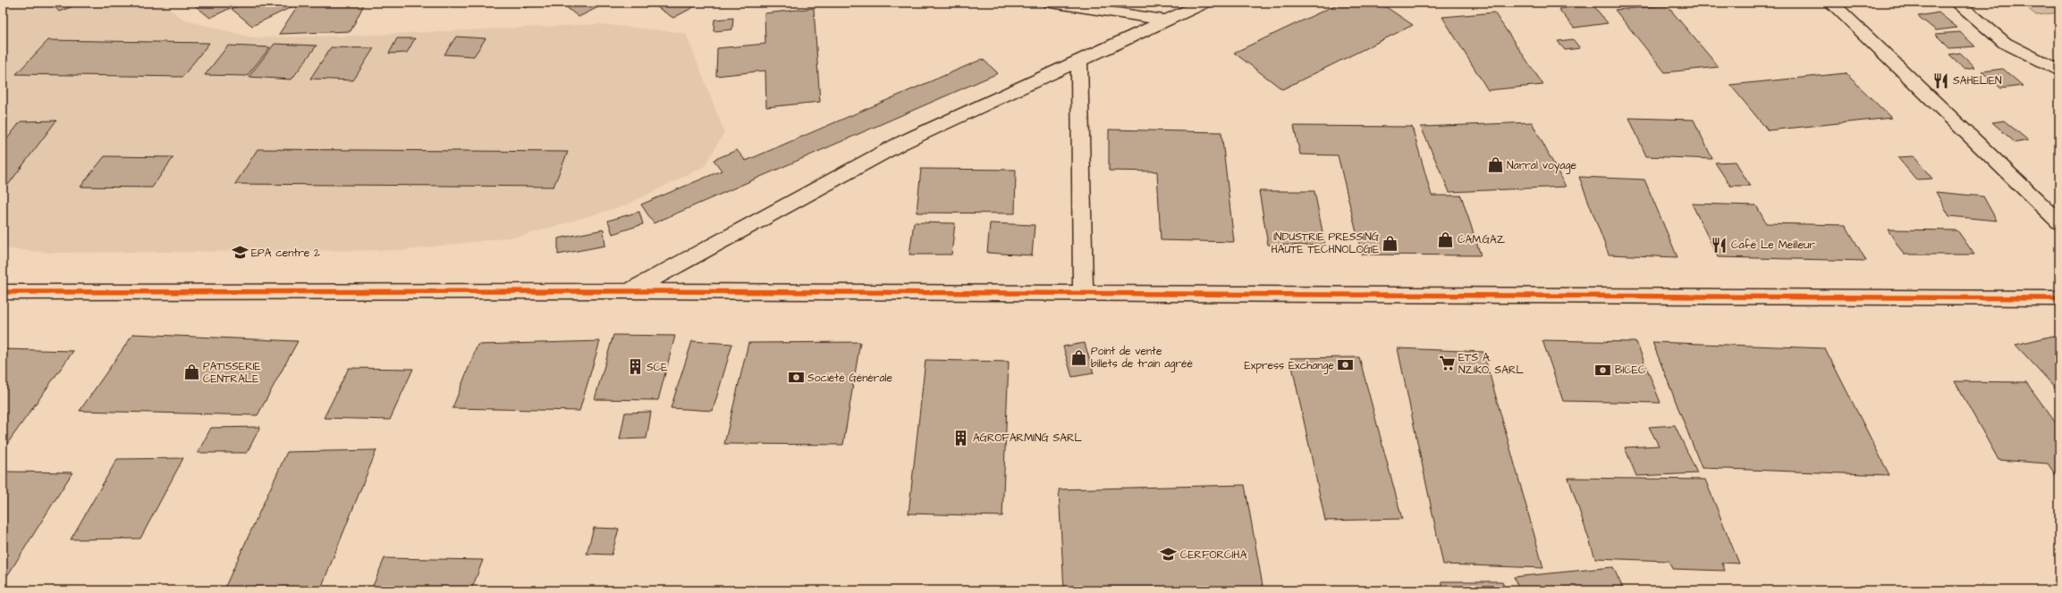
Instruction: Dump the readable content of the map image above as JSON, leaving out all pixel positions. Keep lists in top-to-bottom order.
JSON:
{
  "places": {
    "restaurant": ["SAHELIEN", "Café Le Meilleur"],
    "shop": [
      "Narral voyage",
      "CAM.GAZ",
      "INDUSTRIE PRESSING HAUTE TECHNOLOGIE",
      "Point de vente billets de train agréé",
      "PATISSERIE CENTRALE"
    ],
    "school or university": ["EPA centre 2", "CERFORCIHA"],
    "supermarket": ["ETS A. NZIKO. SARL"],
    "bank": ["Express Exchange", "BICEC", "Société Générale"],
    "building": ["SCE", "AGROFARMING SARL"]
  }
}
